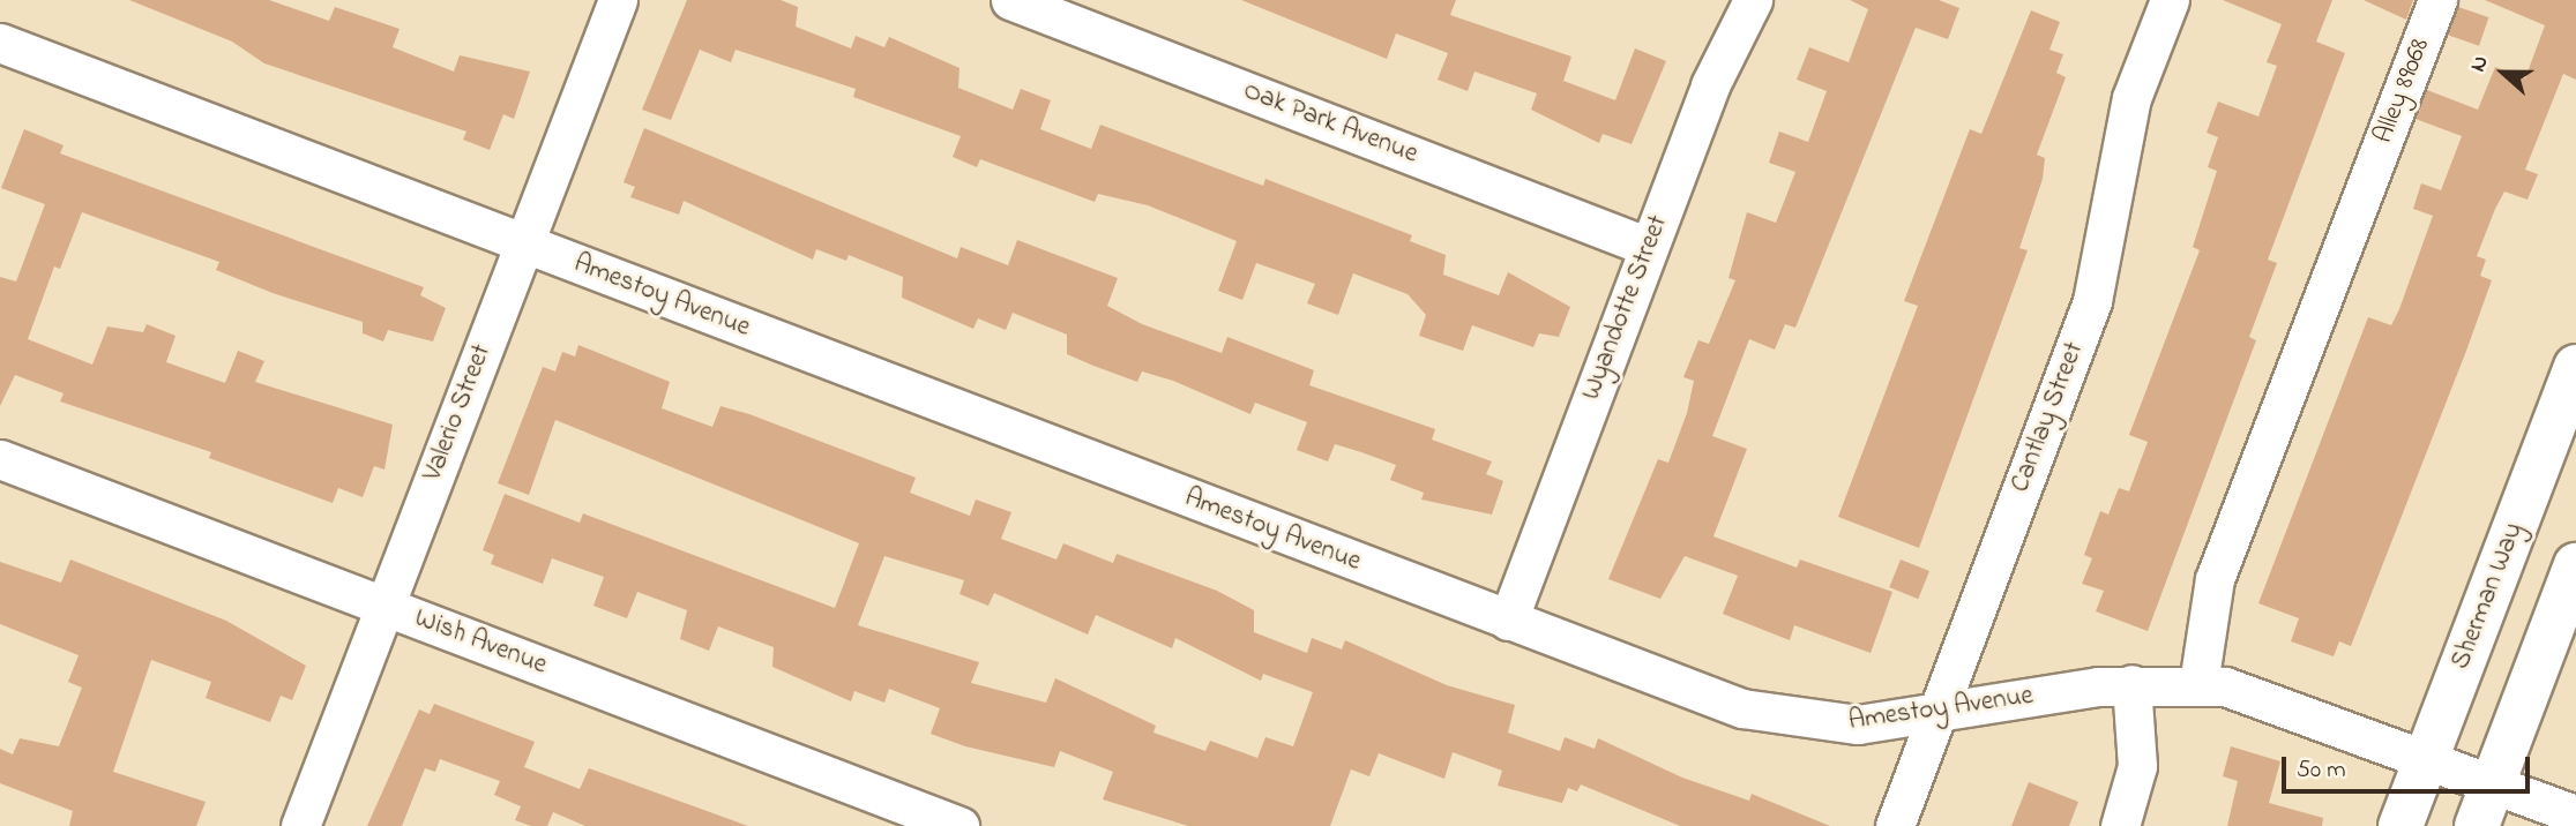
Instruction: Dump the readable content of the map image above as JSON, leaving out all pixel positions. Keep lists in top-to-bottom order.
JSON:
{
  "streets": {
    "main road": ["Sherman Way"],
    "street": [
      "Alley 89068",
      "Oak Park Avenue",
      "Amestoy Avenue",
      "Wyandotte Street",
      "Valerio Street",
      "Cantlay Street",
      "Wish Avenue"
    ]
  },
  "crossings": [
    ["Alley 89068", "Amestoy Avenue"],
    ["Oak Park Avenue", "Wyandotte Street"],
    ["Amestoy Avenue", "Wyandotte Street"],
    ["Amestoy Avenue", "Valerio Street"],
    ["Amestoy Avenue", "Cantlay Street"],
    ["Amestoy Avenue", "Sherman Way"],
    ["Valerio Street", "Wish Avenue"]
  ],
  "scale_bar": "50 m",
  "north": "left"
}
